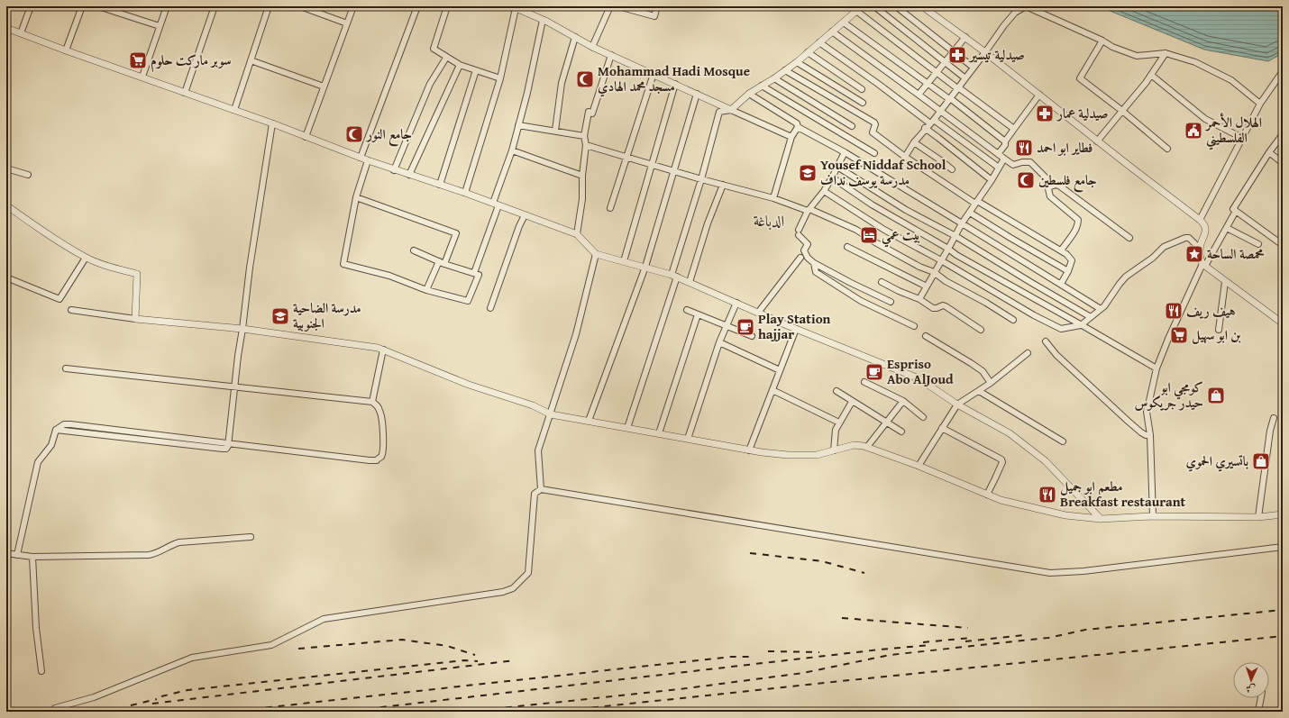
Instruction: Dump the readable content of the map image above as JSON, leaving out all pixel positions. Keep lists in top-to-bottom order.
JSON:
{
  "districts": ["الدباغة"],
  "places": {
    "pharmacy": ["صيدلية تيسير", "صيدلية عمار"],
    "supermarket": ["سوبر ماركت حلوم", "بن ابو سهيل"],
    "mosque": ["Mohammad Hadi Mosque مسجد محمد الهادي", "جامع النور", "جامع فلسطين"],
    "public building": ["الهلال الأحمر الفلسطيني"],
    "restaurant": ["فطاير ابو احمد", "هيف ريف", "مطعم ابو جميل Breakfast restaurant"],
    "school or university": ["Yousef Niddaf School مدرسة يوسف نداف", "مدرسة الضاحية الجنوبية"],
    "hotel": ["بيت عمي"],
    "place": ["محمصة الساحة"],
    "cafe": ["Play Station hajjar", "Espriso Abo AlJoud"],
    "shop": ["كومجي ابو حيدر جريكوس", "باتسيري الحموي"]
  },
  "north": "bottom"
}
